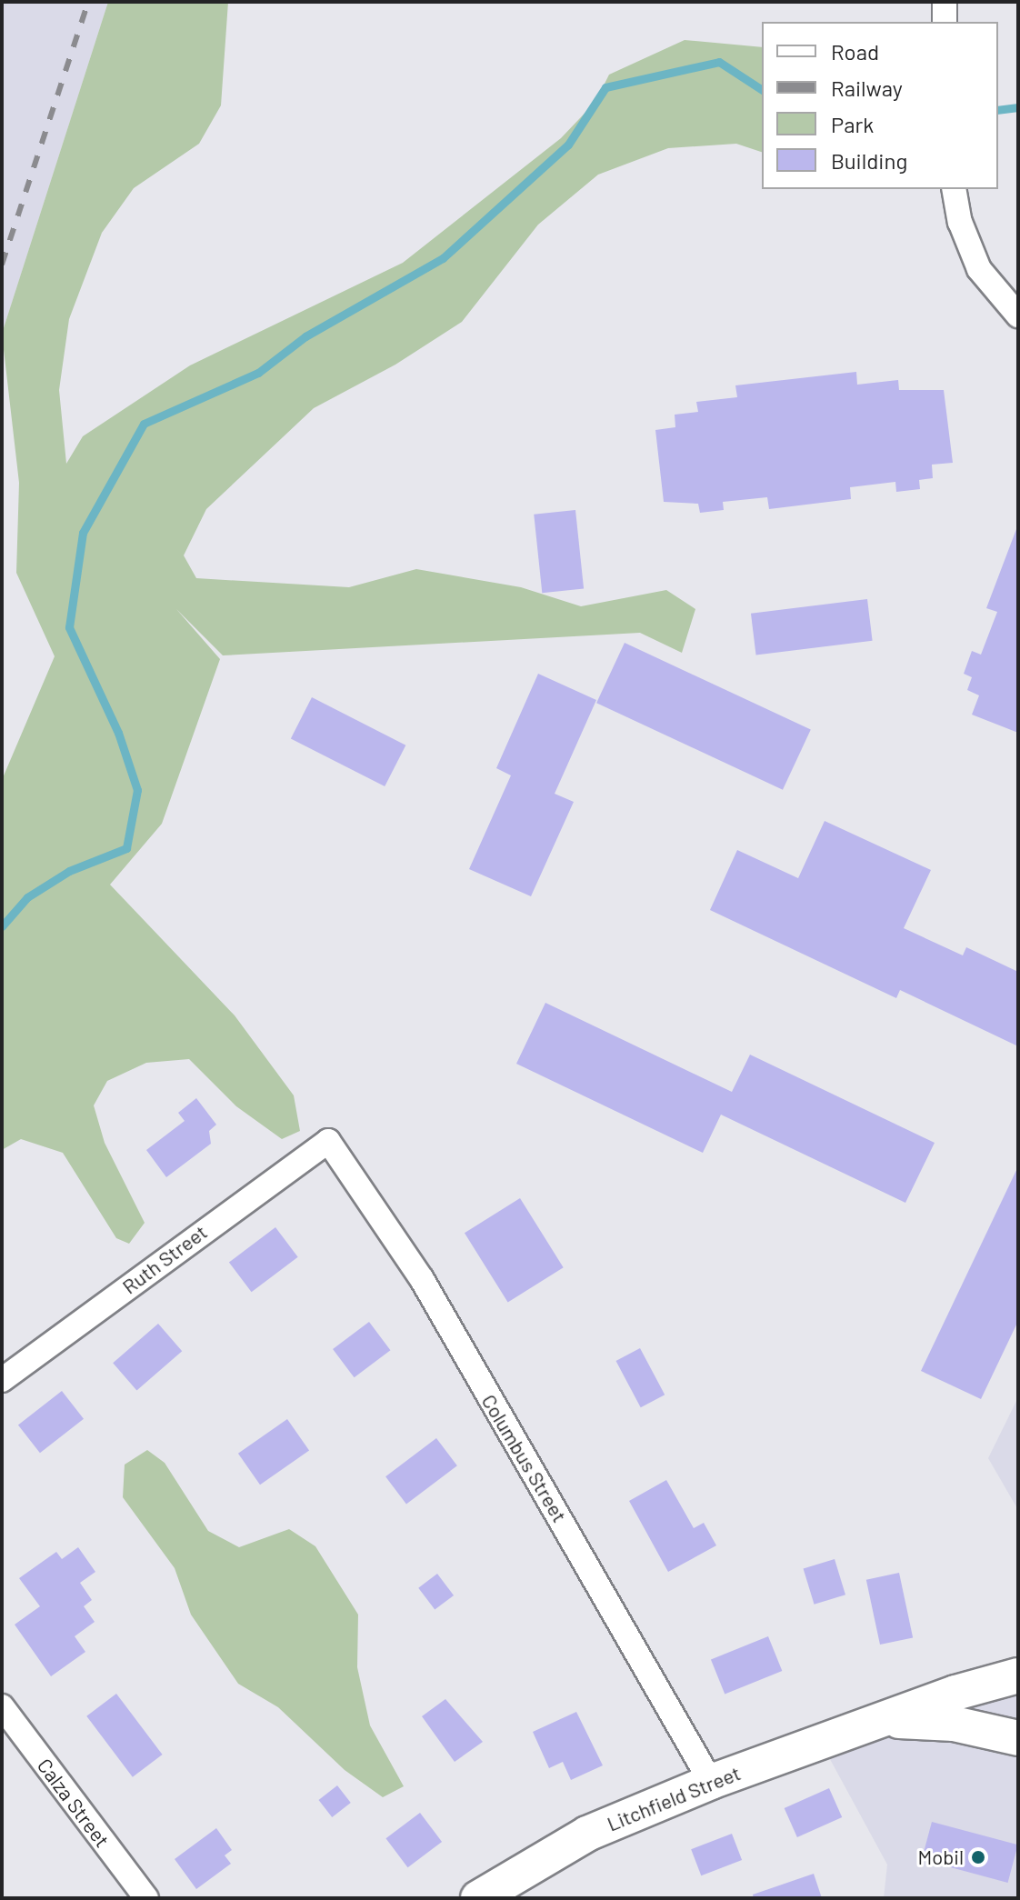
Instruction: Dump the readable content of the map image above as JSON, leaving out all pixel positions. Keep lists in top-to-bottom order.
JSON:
{
  "streets": {
    "main road": ["Litchfield Street"],
    "street": ["Ruth Street", "Columbus Street", "Calza Street"]
  },
  "crossings": [
    ["Ruth Street", "Columbus Street"],
    ["Columbus Street", "Litchfield Street"]
  ],
  "places": ["Mobil"],
  "legend": [
    "Road",
    "Railway",
    "Park",
    "Building"
  ]
}
